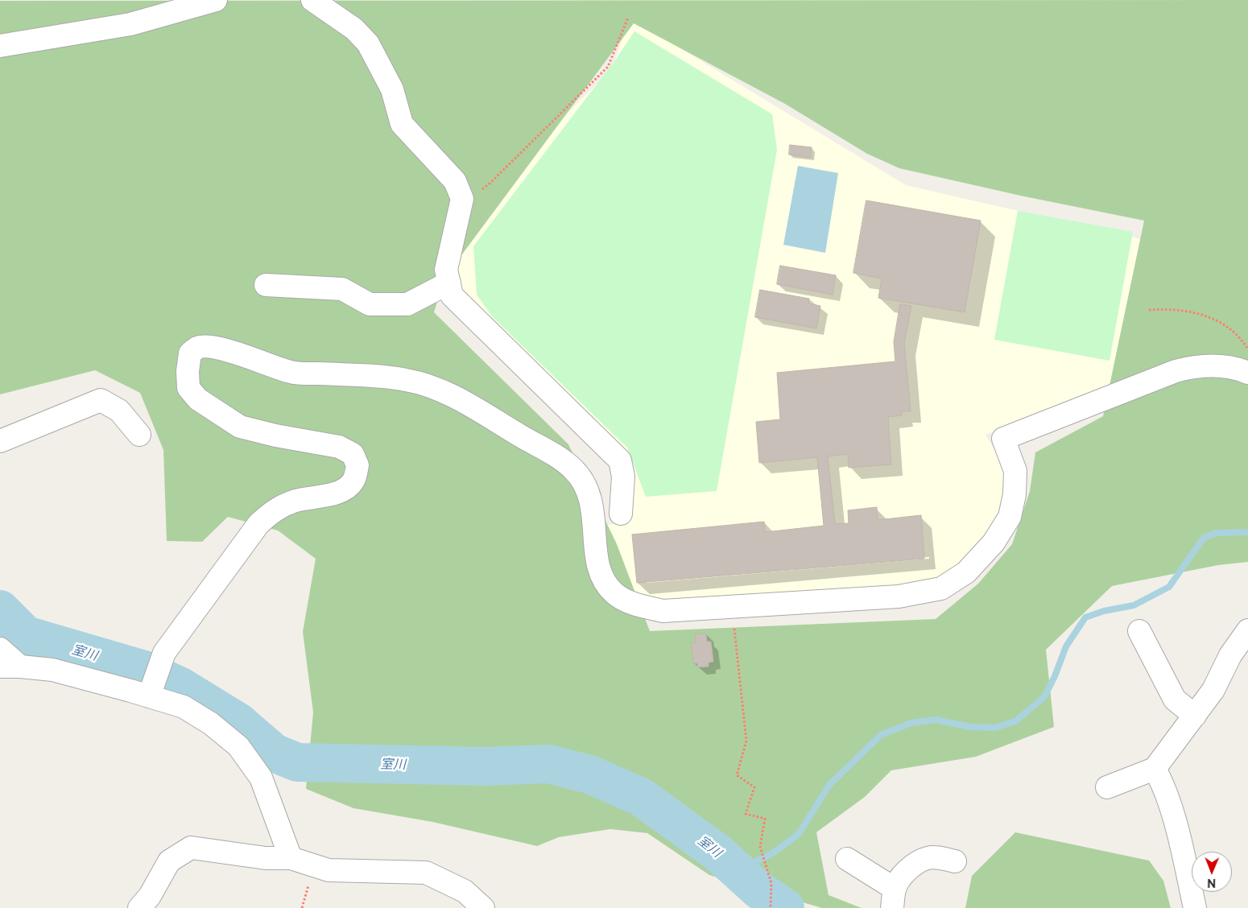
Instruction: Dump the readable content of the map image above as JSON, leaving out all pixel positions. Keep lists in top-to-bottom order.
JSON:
{
  "water": ["室川"],
  "north": "bottom"
}
